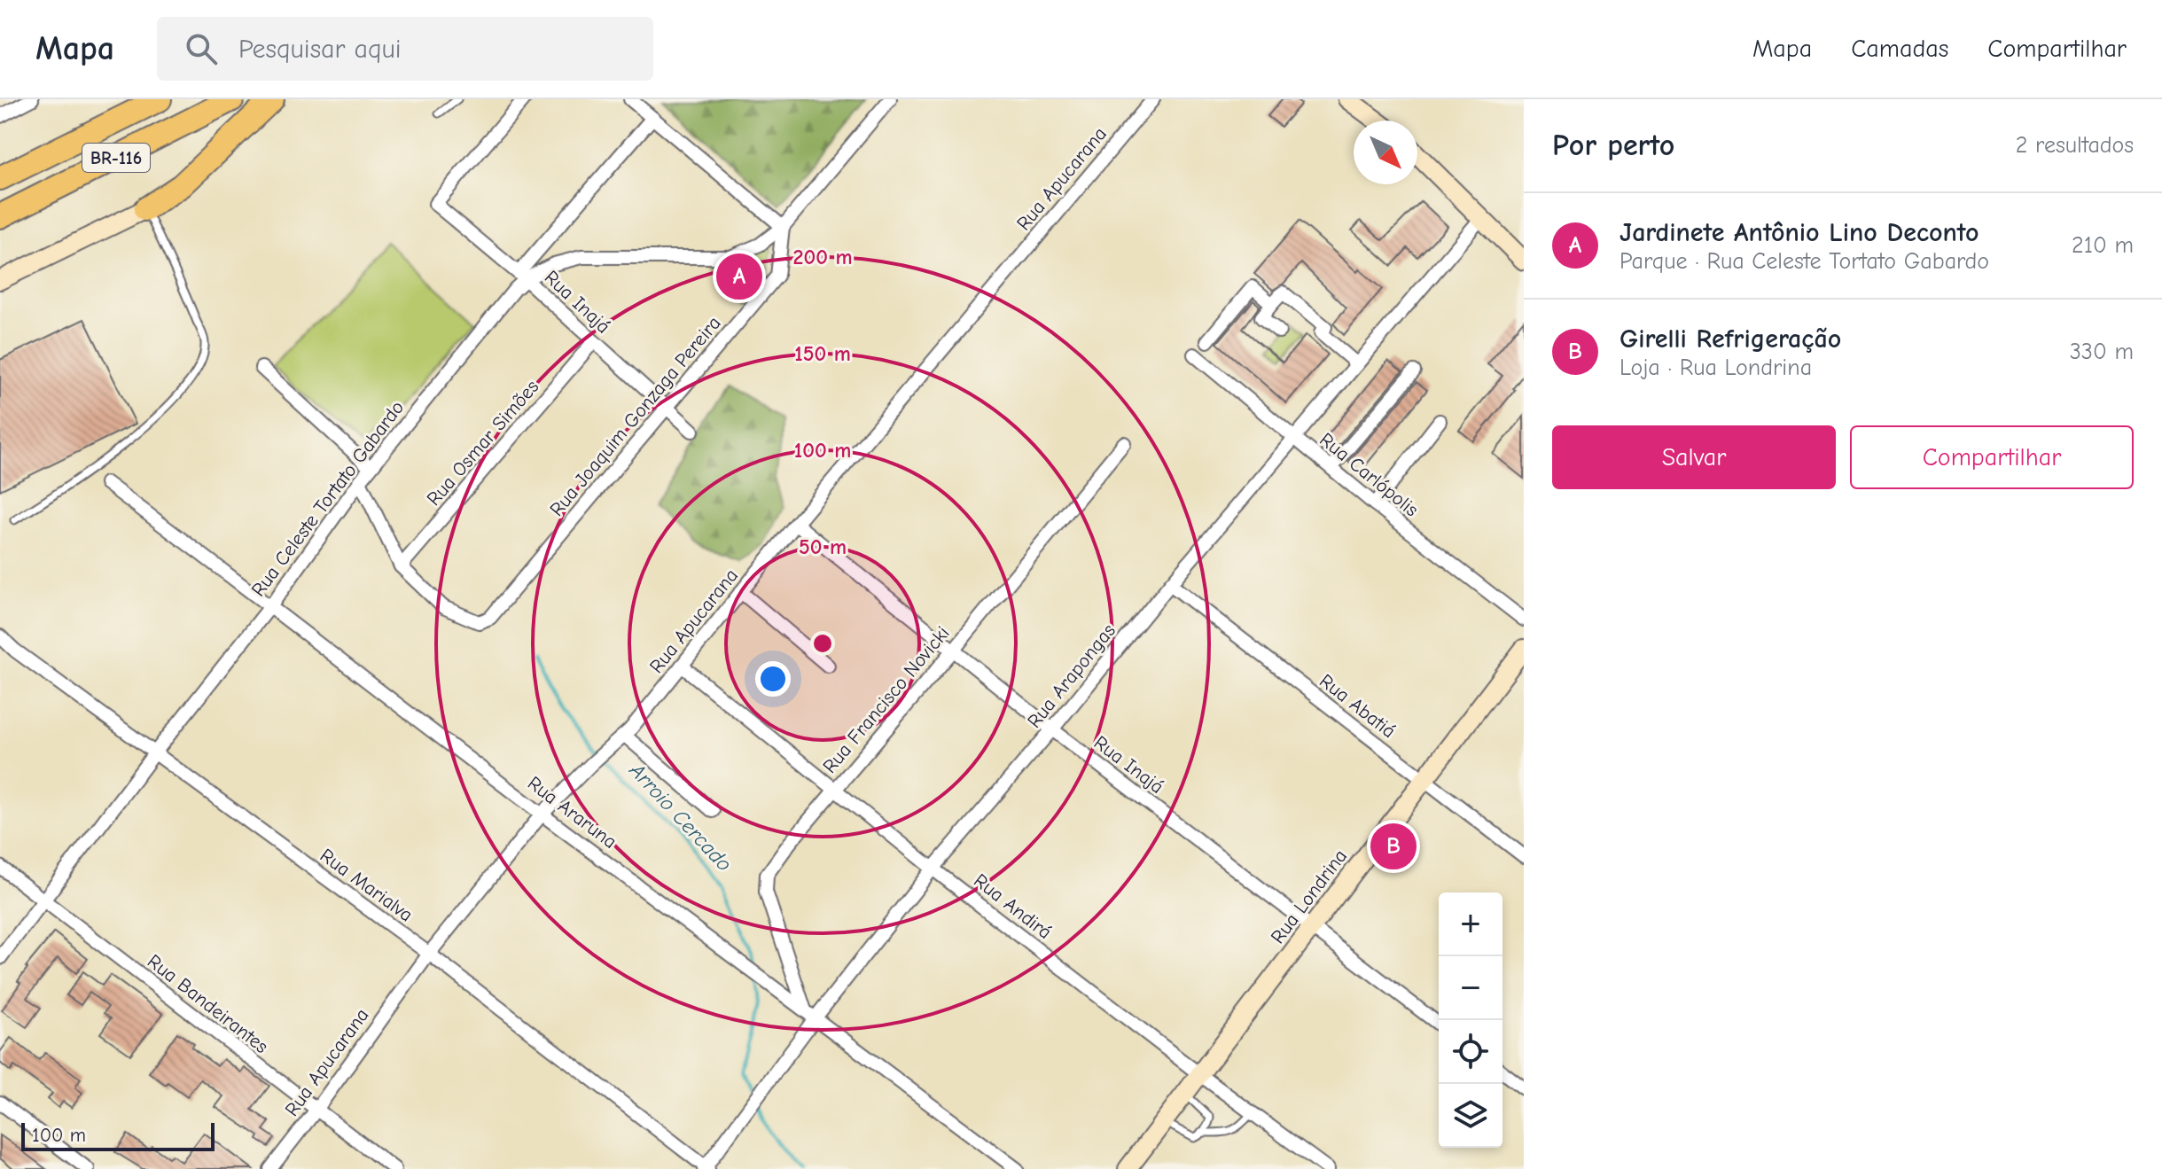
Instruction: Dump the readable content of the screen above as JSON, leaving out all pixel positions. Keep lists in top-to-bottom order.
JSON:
{
  "streets": {
    "highway": ["BR-116"],
    "street": [
      "Rua Apucarana",
      "Rua Inajá",
      "Rua Joaquim Gonzaga Pereira",
      "Rua Osmar Simões",
      "Rua Carlópolis",
      "Rua Celeste Tortato Gabardo",
      "Rua Arapongas",
      "Rua Francisco Novicki",
      "Rua Abatiá",
      "Rua Araruna",
      "Rua Marialva",
      "Rua Londrina",
      "Rua Andirá",
      "Rua Bandeirantes"
    ]
  },
  "crossings": [
    ["Rua Apucarana", "Rua Inajá"],
    ["Rua Apucarana", "Rua Araruna"],
    ["Rua Apucarana", "Rua Marialva"],
    ["Rua Apucarana", "Rua Andirá"],
    ["Rua Apucarana", "Rua Bandeirantes"],
    ["Rua Inajá", "Rua Joaquim Gonzaga Pereira"],
    ["Rua Inajá", "Rua Osmar Simões"],
    ["Rua Inajá", "Rua Celeste Tortato Gabardo"],
    ["Rua Inajá", "Rua Arapongas"],
    ["Rua Inajá", "Rua Francisco Novicki"],
    ["Rua Inajá", "Rua Londrina"],
    ["Rua Joaquim Gonzaga Pereira", "Rua Osmar Simões"],
    ["Rua Joaquim Gonzaga Pereira", "Rua Celeste Tortato Gabardo"],
    ["Rua Carlópolis", "Rua Arapongas"],
    ["Rua Celeste Tortato Gabardo", "Rua Araruna"],
    ["Rua Celeste Tortato Gabardo", "Rua Marialva"],
    ["Rua Celeste Tortato Gabardo", "Rua Bandeirantes"],
    ["Rua Arapongas", "Rua Abatiá"],
    ["Rua Arapongas", "Rua Araruna"],
    ["Rua Arapongas", "Rua Marialva"],
    ["Rua Arapongas", "Rua Andirá"],
    ["Rua Francisco Novicki", "Rua Araruna"],
    ["Rua Francisco Novicki", "Rua Andirá"],
    ["Rua Abatiá", "Rua Londrina"],
    ["Rua Londrina", "Rua Andirá"]
  ],
  "water": ["Arroio Cercado"],
  "scale_bar": "100 m",
  "north": "bottom right",
  "page": {
    "header": "Mapa",
    "search": "Pesquisar aqui",
    "nav": ["Mapa", "Camadas", "Compartilhar"],
    "heading": ["Por perto", "2 resultados"],
    "list": [
      {
        "mark": "A",
        "name": "Jardinete Antônio Lino Deconto",
        "note": "Parque · Rua Celeste Tortato Gabardo",
        "value": "210 m"
      },
      {
        "mark": "B",
        "name": "Girelli Refrigeração",
        "note": "Loja · Rua Londrina",
        "value": "330 m"
      }
    ],
    "pins": ["A", "B"],
    "buttons": ["Salvar", "Compartilhar"],
    "map_buttons": ["+", "−"],
    "scale": "100 m"
  },
  "rings": [
    "200 m",
    "150 m",
    "100 m",
    "50 m"
  ]
}
